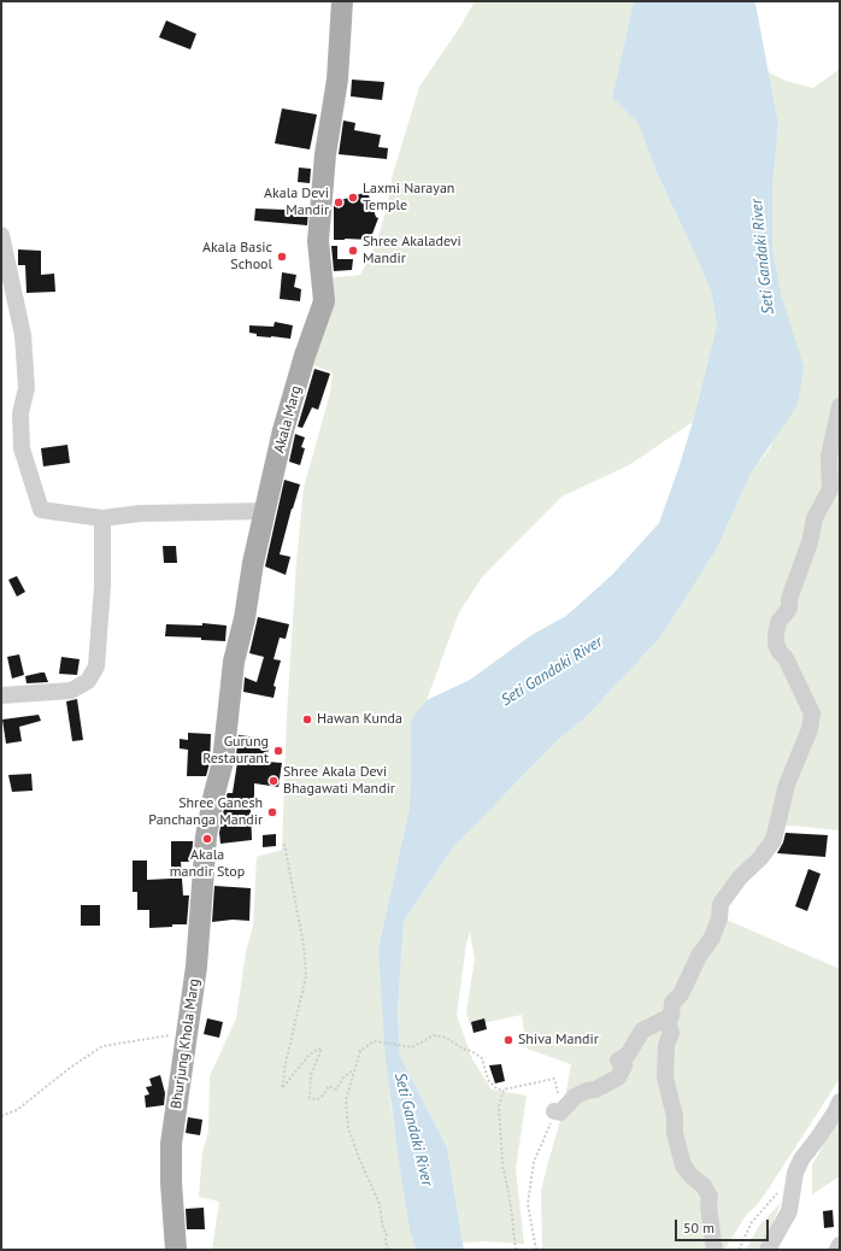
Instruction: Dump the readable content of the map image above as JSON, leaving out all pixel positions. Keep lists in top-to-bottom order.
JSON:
{
  "streets": {
    "main road": ["Akala Marg", "Bhurjung Khola Marg"]
  },
  "crossings": [
    ["Akala Marg", "Bhurjung Khola Marg"]
  ],
  "water": ["Seti Gandaki River"],
  "places": [
    "Laxmi Narayan Temple",
    "Akala Devi Mandir",
    "Shree Akaladevi Mandir",
    "Akala Basic School",
    "Hawan Kunda",
    "Gurung Restaurant",
    "Shree Akala Devi Bhagawati Mandir",
    "Shree Ganesh Panchanga Mandir",
    "Akala mandir Stop",
    "Shiva Mandir"
  ],
  "scale_bar": "50 m"
}
